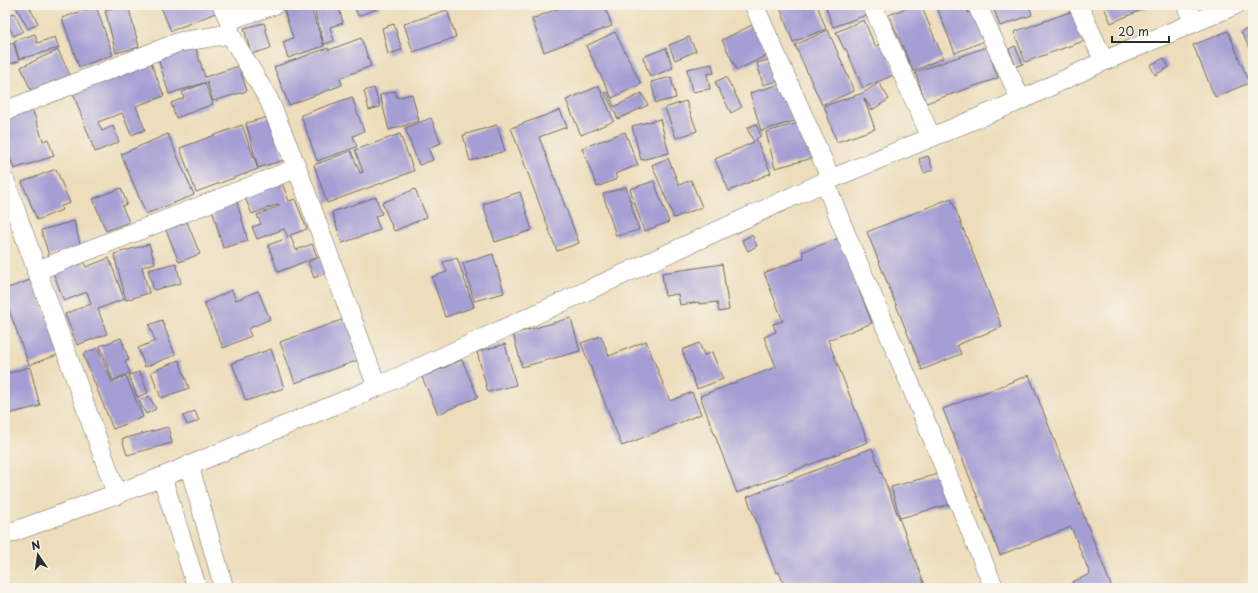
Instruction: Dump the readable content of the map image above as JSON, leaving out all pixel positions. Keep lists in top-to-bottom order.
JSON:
{
  "scale_bar": "20 m",
  "north": "top"
}
